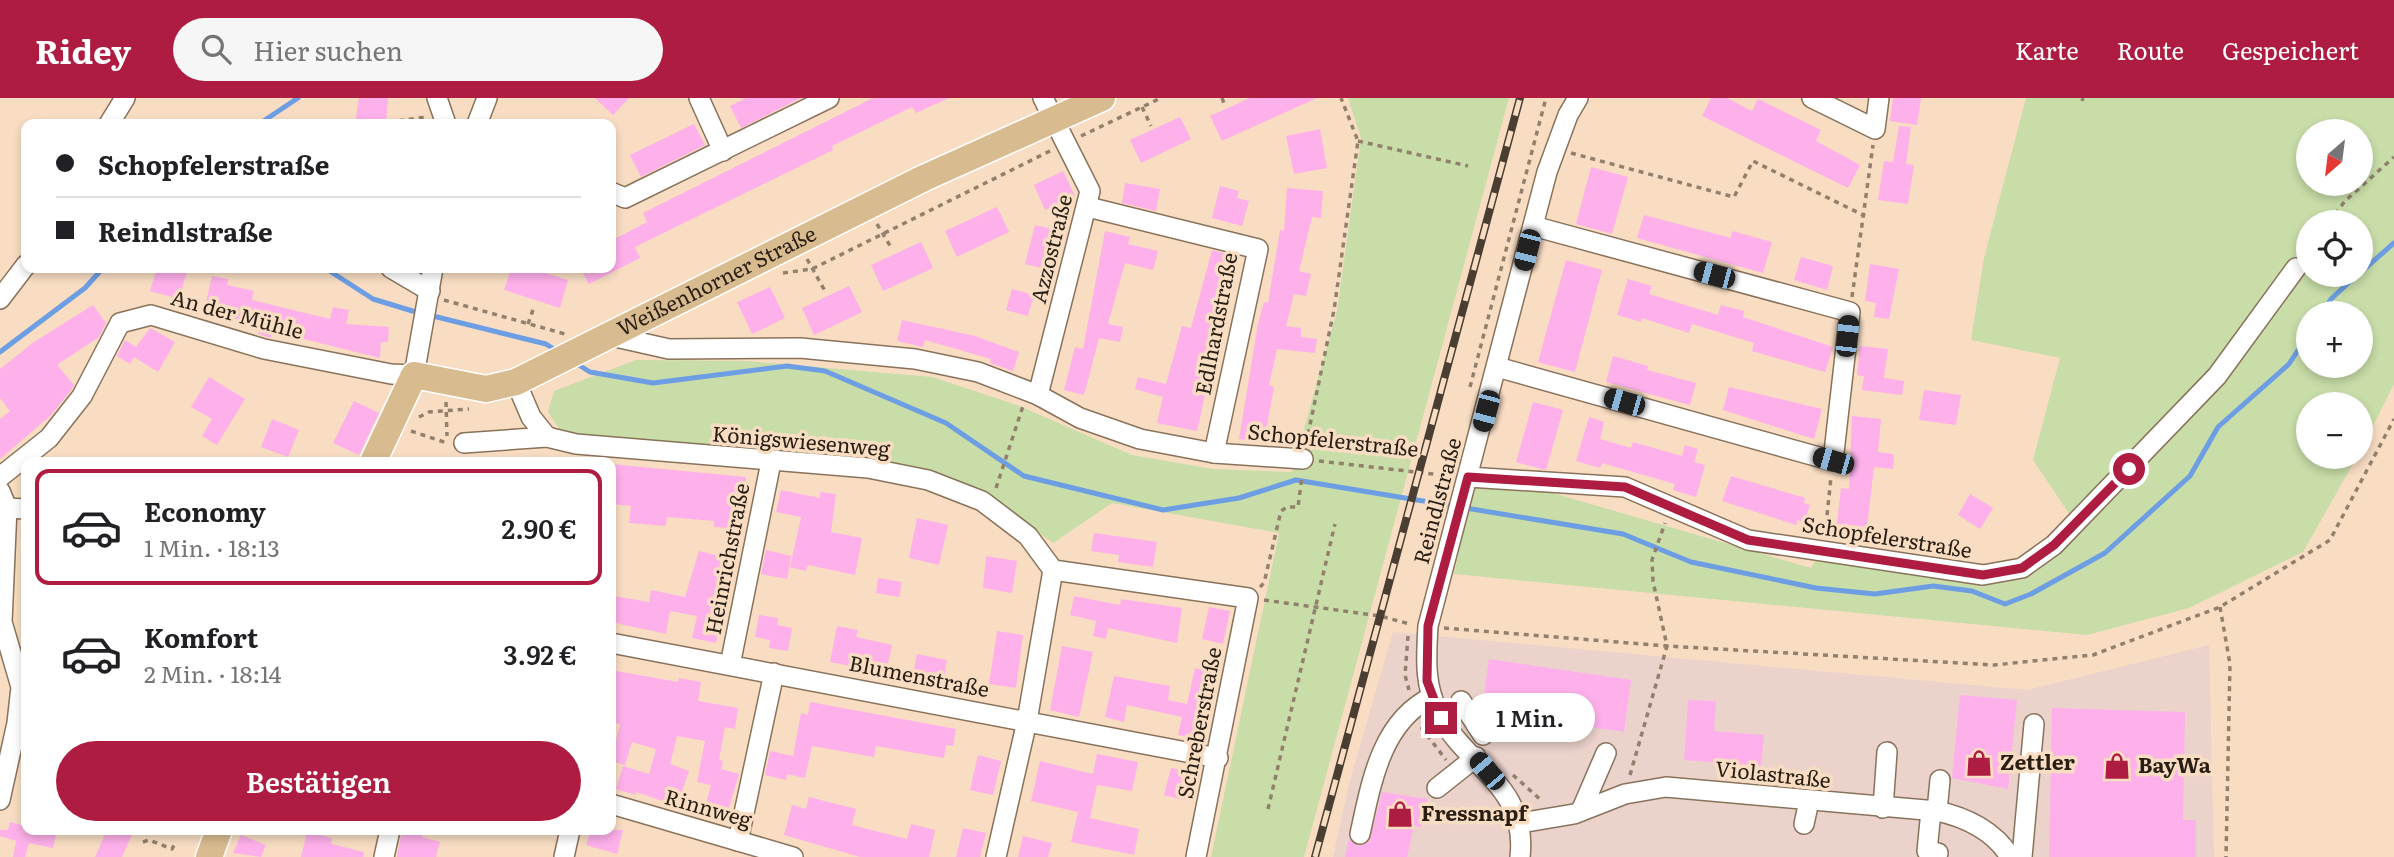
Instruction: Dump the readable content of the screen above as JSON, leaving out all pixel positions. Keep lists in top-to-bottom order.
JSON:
{
  "streets": {
    "main road": ["Weißenhorner Straße"],
    "street": [
      "Azzostraße",
      "An der Mühle",
      "Edlhardstraße",
      "Schopfelerstraße",
      "Königswiesenweg",
      "Reindlstraße",
      "Heinrichstraße",
      "Blumenstraße",
      "Schreberstraße",
      "Violastraße",
      "Rinnweg"
    ]
  },
  "crossings": [
    ["Azzostraße", "Weißenhorner Straße"],
    ["Azzostraße", "Edlhardstraße"],
    ["Azzostraße", "Schopfelerstraße"],
    ["Weißenhorner Straße", "An der Mühle"],
    ["Weißenhorner Straße", "Schopfelerstraße"],
    ["Edlhardstraße", "Schopfelerstraße"],
    ["Schopfelerstraße", "Reindlstraße"],
    ["Königswiesenweg", "Heinrichstraße"],
    ["Reindlstraße", "Violastraße"],
    ["Heinrichstraße", "Blumenstraße"],
    ["Blumenstraße", "Schreberstraße"]
  ],
  "places": {
    "shop": ["Zettler", "BayWa", "Fressnapf"]
  },
  "north": "bottom left",
  "page": {
    "header": "Ridey",
    "search": "Hier suchen",
    "nav": ["Karte", "Route", "Gespeichert"],
    "map_buttons": ["+", "−"],
    "banner": ["Schopfelerstraße", "Reindlstraße"],
    "list": [
      {
        "name": "Economy",
        "note": "1 Min. · 18:13",
        "value": "2.90 €"
      },
      {
        "name": "Komfort",
        "note": "2 Min. · 18:14",
        "value": "3.92 €"
      }
    ],
    "bubble": "1 Min.",
    "buttons": "Bestätigen"
  }
}
